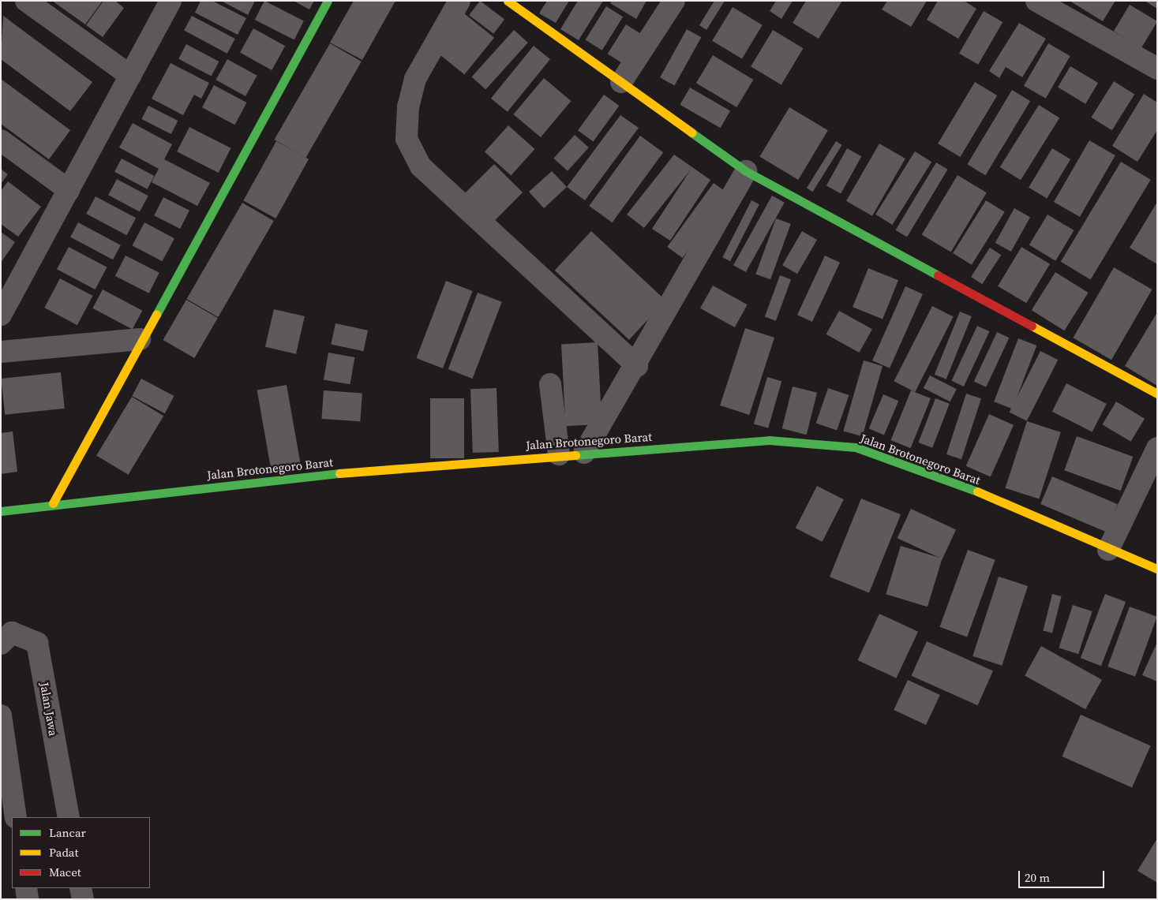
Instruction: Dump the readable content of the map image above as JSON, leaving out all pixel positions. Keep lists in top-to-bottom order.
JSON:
{
  "streets": {
    "street": ["Jalan Brotonegoro Barat", "Jalan Jawa"]
  },
  "legend": ["Lancar", "Padat", "Macet"],
  "scale_bar": "20 m"
}
